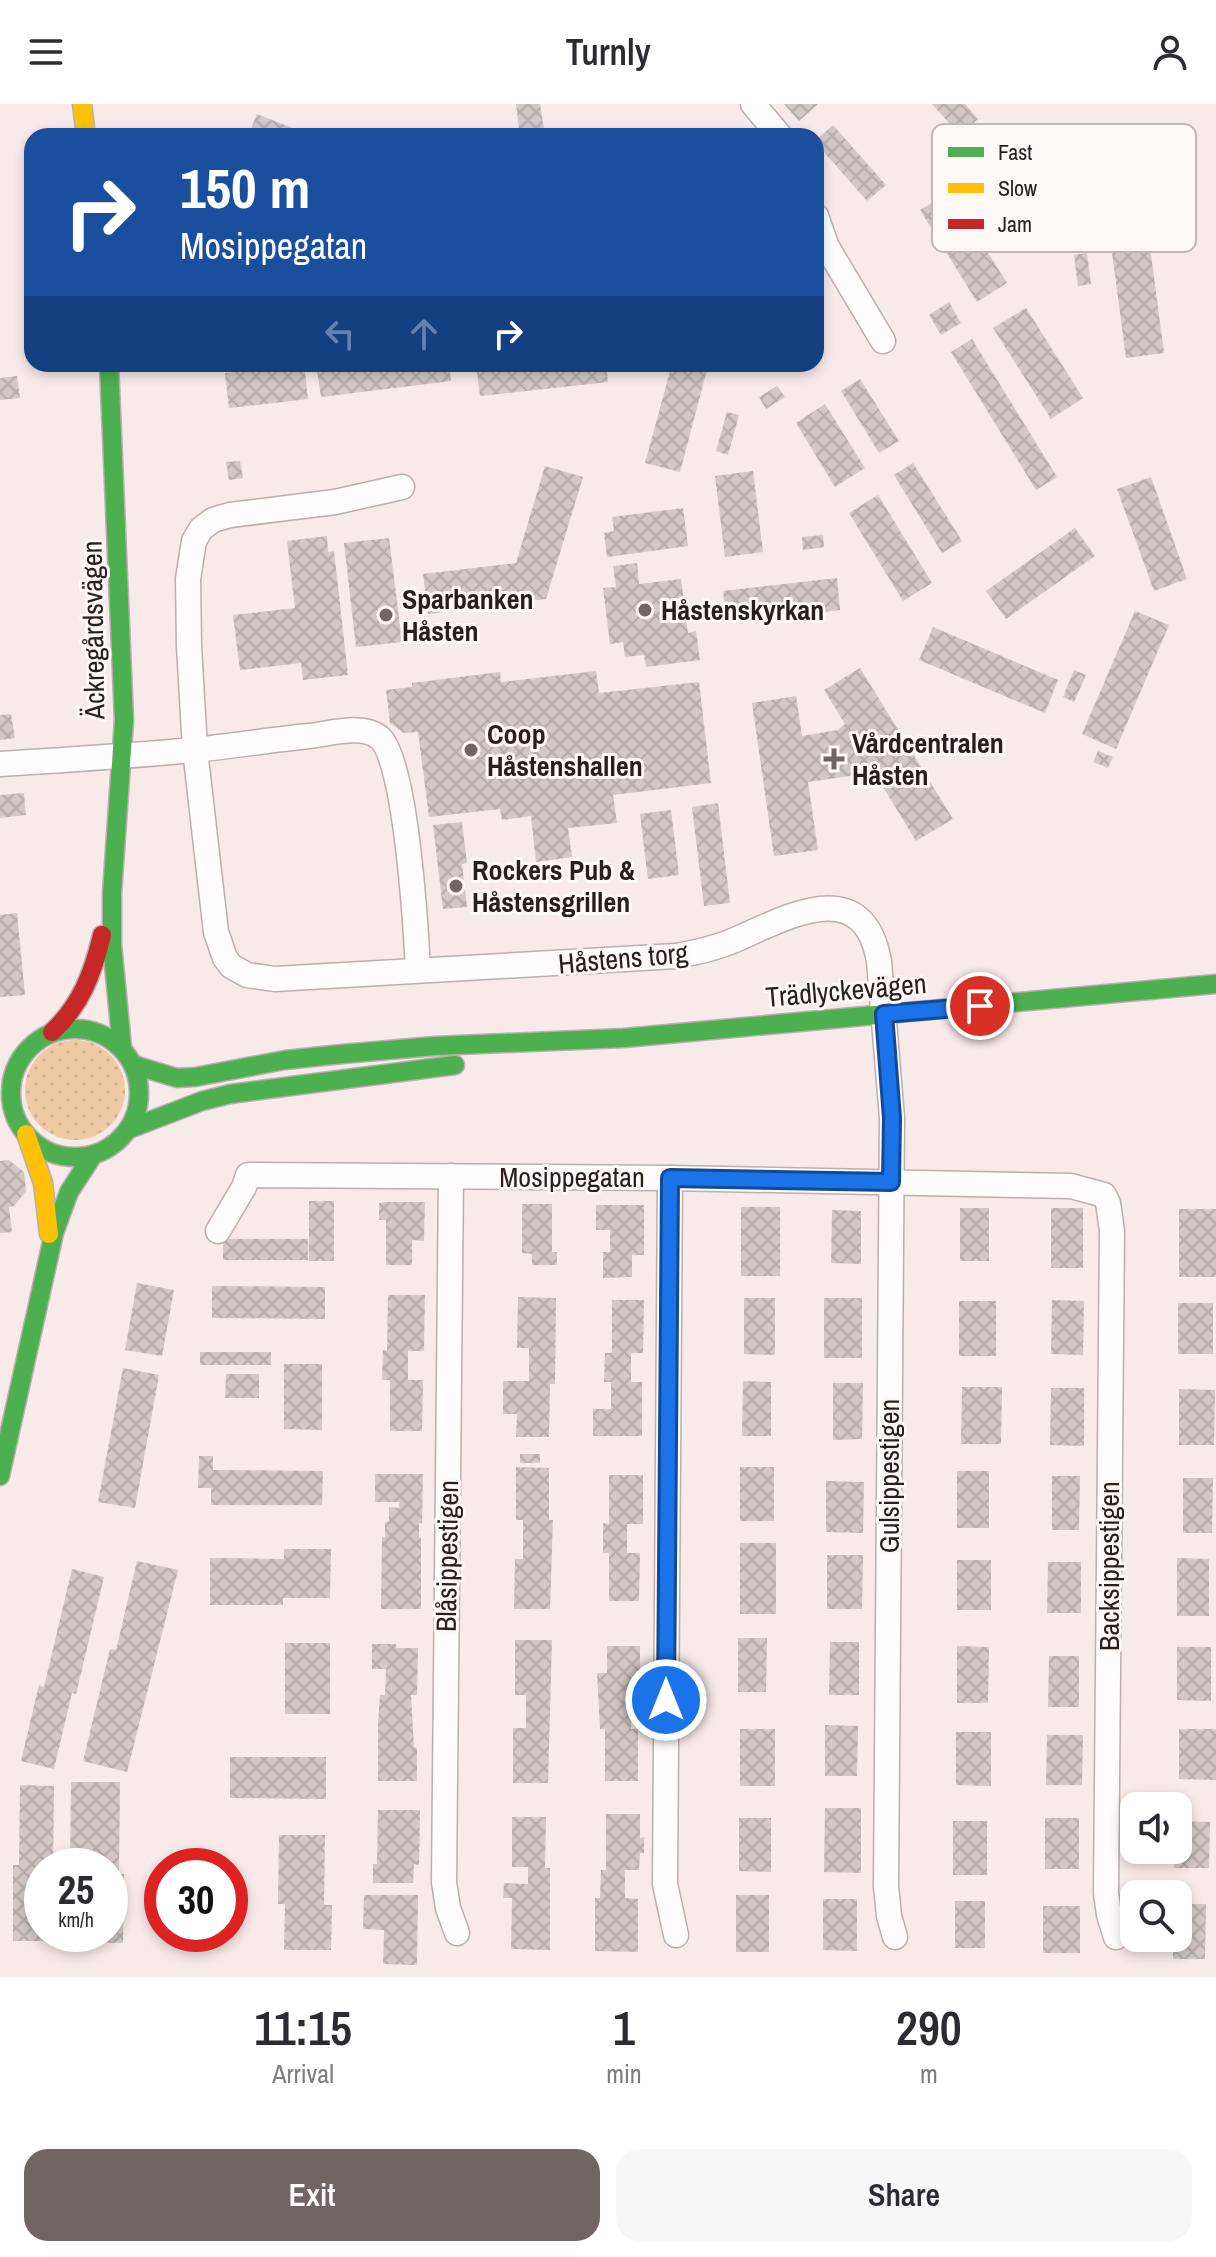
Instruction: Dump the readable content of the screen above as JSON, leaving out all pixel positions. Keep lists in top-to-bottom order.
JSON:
{
  "streets": {
    "street": [
      "Äckregårdsvägen",
      "Håstens torg",
      "Trädlyckevägen",
      "Mosippegatan",
      "Gulsippestigen",
      "Blåsippestigen",
      "Backsippestigen"
    ]
  },
  "crossings": [
    ["Äckregårdsvägen", "Trädlyckevägen"],
    ["Håstens torg", "Trädlyckevägen"],
    ["Håstens torg", "Gulsippestigen"],
    ["Trädlyckevägen", "Gulsippestigen"],
    ["Mosippegatan", "Gulsippestigen"],
    ["Mosippegatan", "Blåsippestigen"],
    ["Mosippegatan", "Backsippestigen"]
  ],
  "places": {
    "other": [
      "Håstenskyrkan",
      "Sparbanken Håsten",
      "Coop Håstenshallen",
      "Rockers Pub & Håstensgrillen"
    ],
    "health": ["Vårdcentralen Håsten"]
  },
  "legend": ["Fast", "Slow", "Jam"],
  "page": {
    "header": "Turnly",
    "turn": ["150 m", "Mosippegatan"],
    "speed": "25 km/h",
    "limit": "30",
    "eta": [
      "11:15",
      "Arrival",
      "1",
      "min",
      "290",
      "m"
    ],
    "buttons": ["Exit", "Share"]
  }
}
